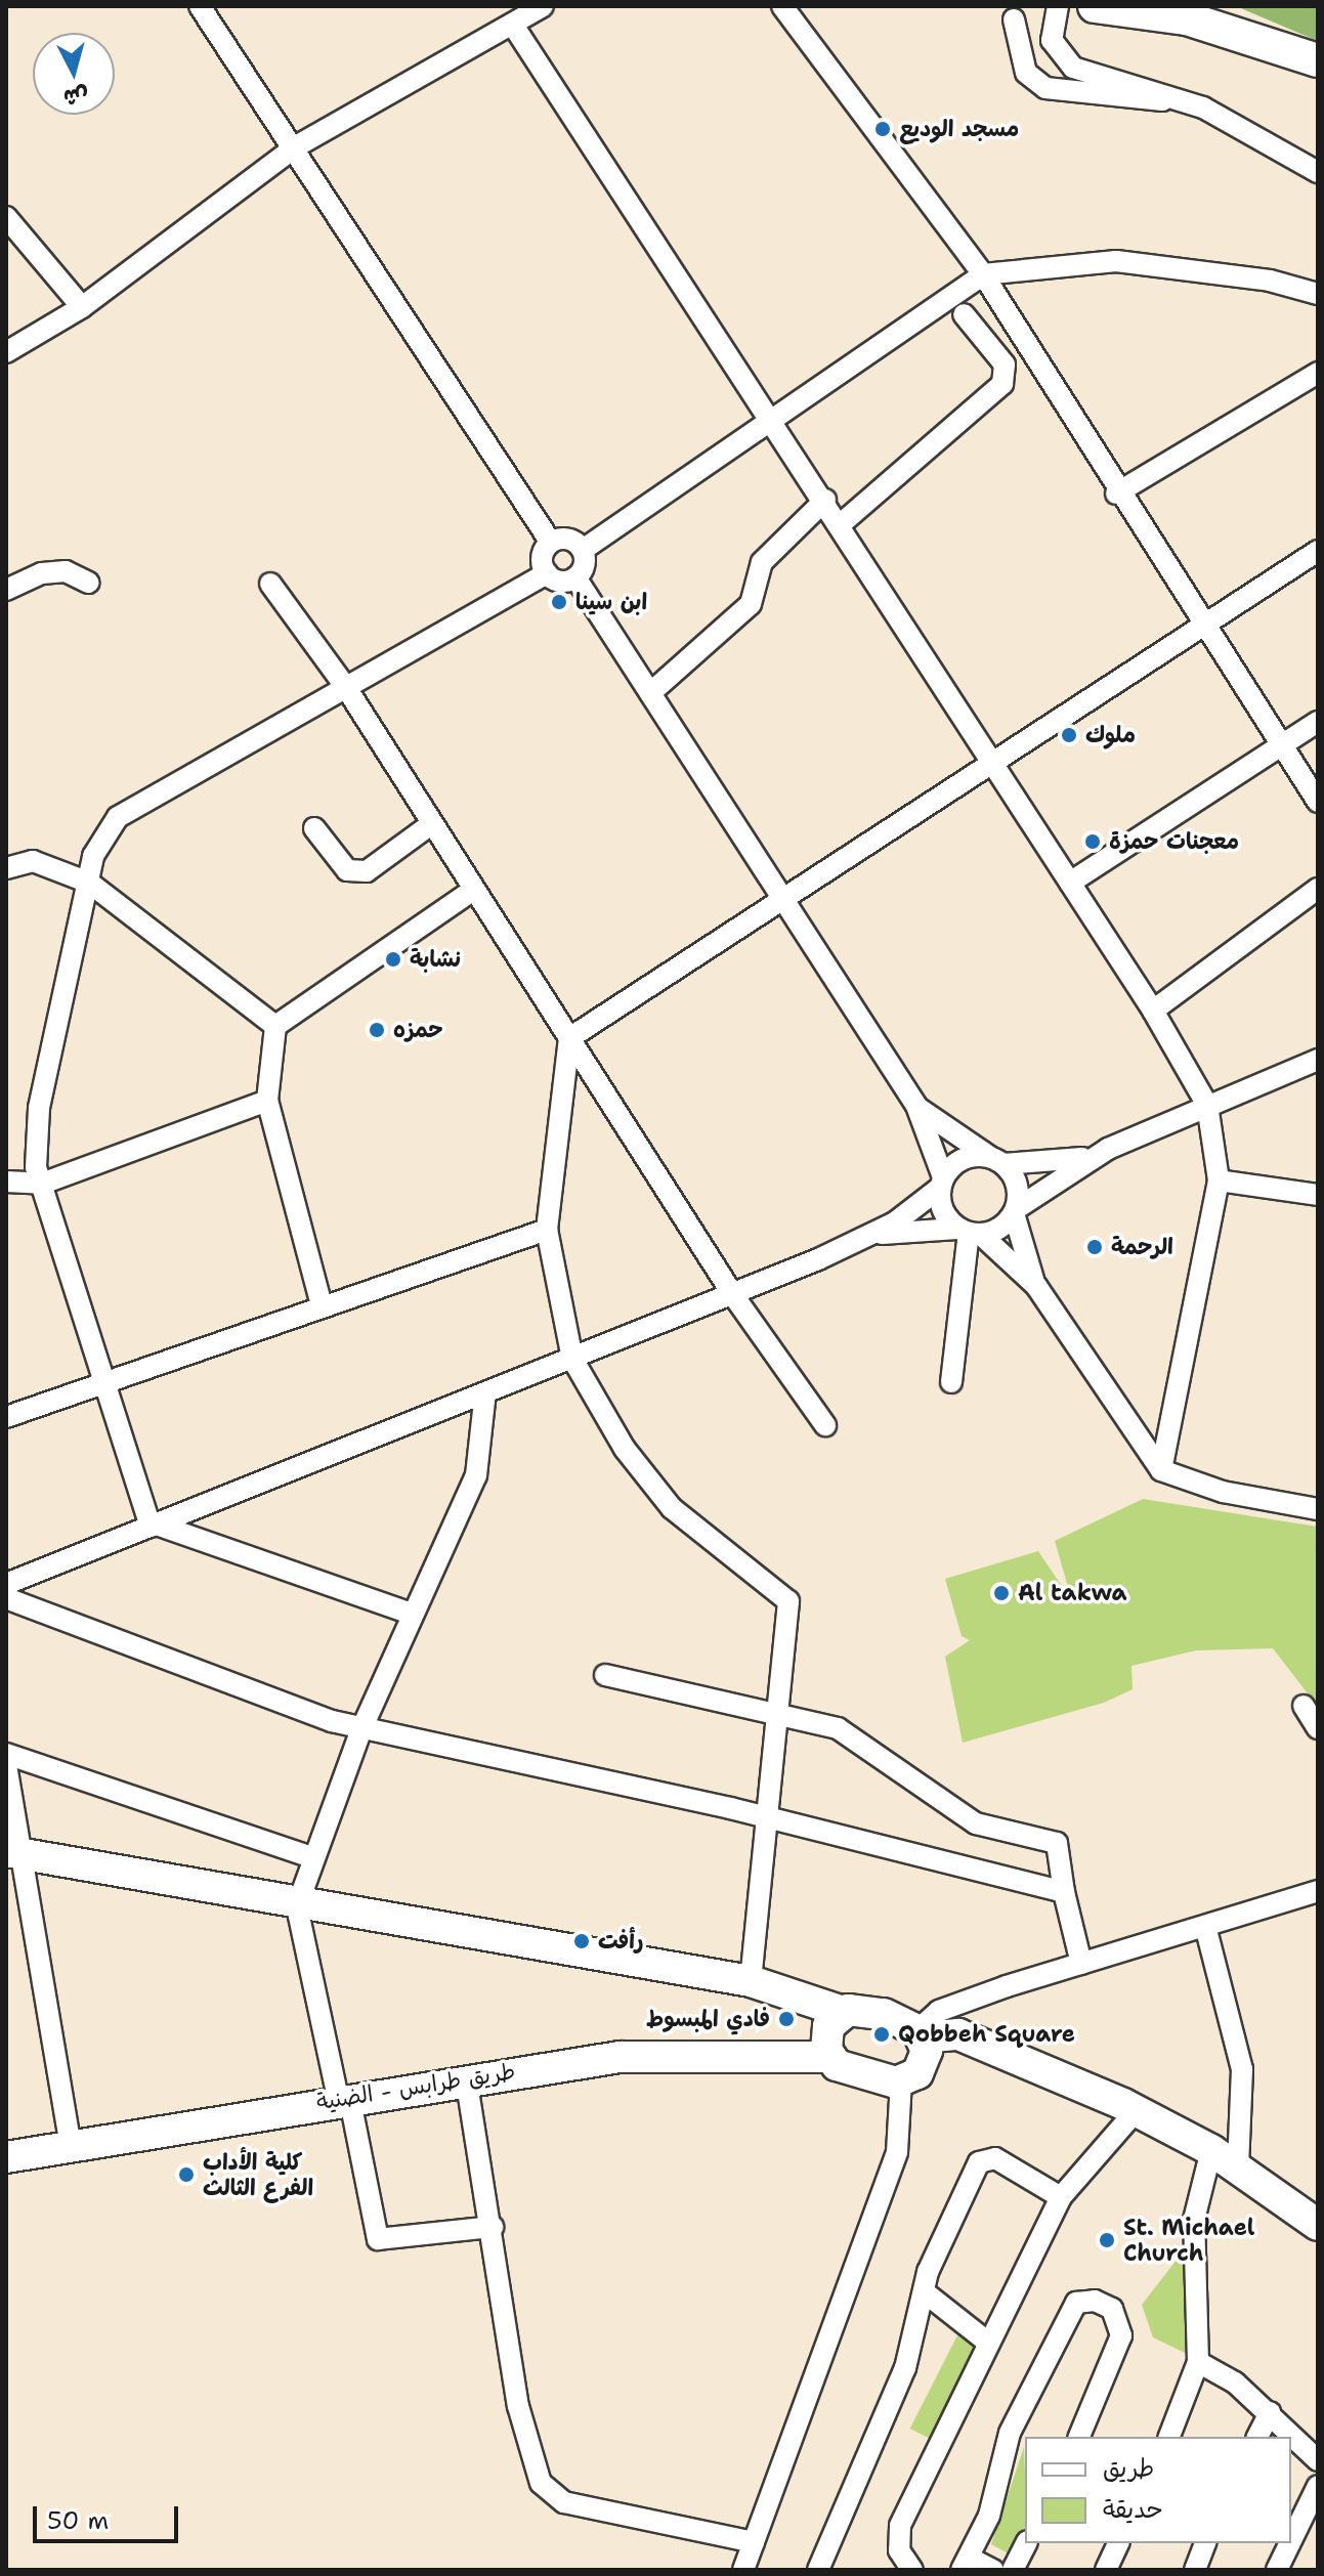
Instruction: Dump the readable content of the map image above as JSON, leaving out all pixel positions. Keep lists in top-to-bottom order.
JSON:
{
  "streets": {
    "main road": ["طريق طرابس - الضنية"]
  },
  "places": [
    "مسجد الوديع",
    "ابن سينا",
    "ملوك",
    "معجنات حمزة",
    "نشابة",
    "حمزه",
    "الرحمة",
    "Al takwa",
    "رأفت",
    "فادي المبسوط",
    "Qobbeh Square",
    "كلية الأداب الفرع الثالث",
    "St. Michael Church"
  ],
  "legend": ["طريق", "حديقة"],
  "scale_bar": "50 m",
  "north": "bottom"
}
